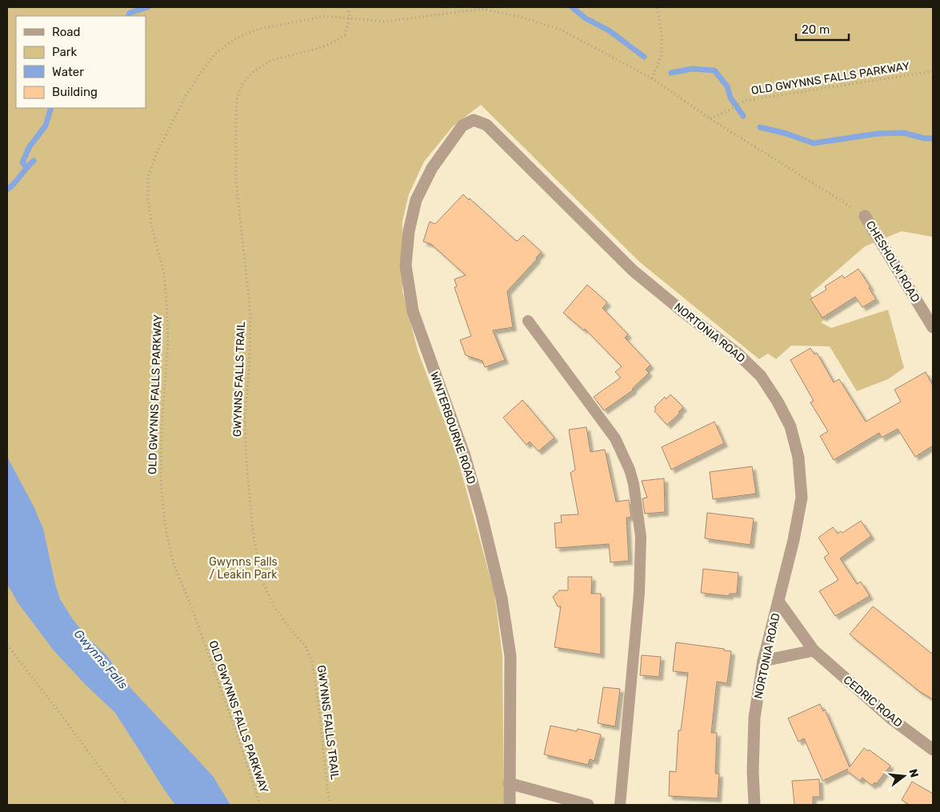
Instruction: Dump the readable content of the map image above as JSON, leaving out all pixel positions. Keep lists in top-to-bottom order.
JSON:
{
  "streets": {
    "street": [
      "CHESHOLM ROAD",
      "NORTONIA ROAD",
      "WINTERBOURNE ROAD",
      "CEDRIC ROAD"
    ],
    "path": ["OLD GWYNNS FALLS PARKWAY", "GWYNNS FALLS TRAIL"]
  },
  "crossings": [
    ["OLD GWYNNS FALLS PARKWAY", "GWYNNS FALLS TRAIL"],
    ["NORTONIA ROAD", "WINTERBOURNE ROAD"],
    ["NORTONIA ROAD", "CEDRIC ROAD"]
  ],
  "water": ["Gwynns Falls"],
  "parks": ["Gwynns Falls / Leakin Park"],
  "legend": [
    "Road",
    "Park",
    "Water",
    "Building"
  ],
  "scale_bar": "20 m",
  "north": "right"
}
